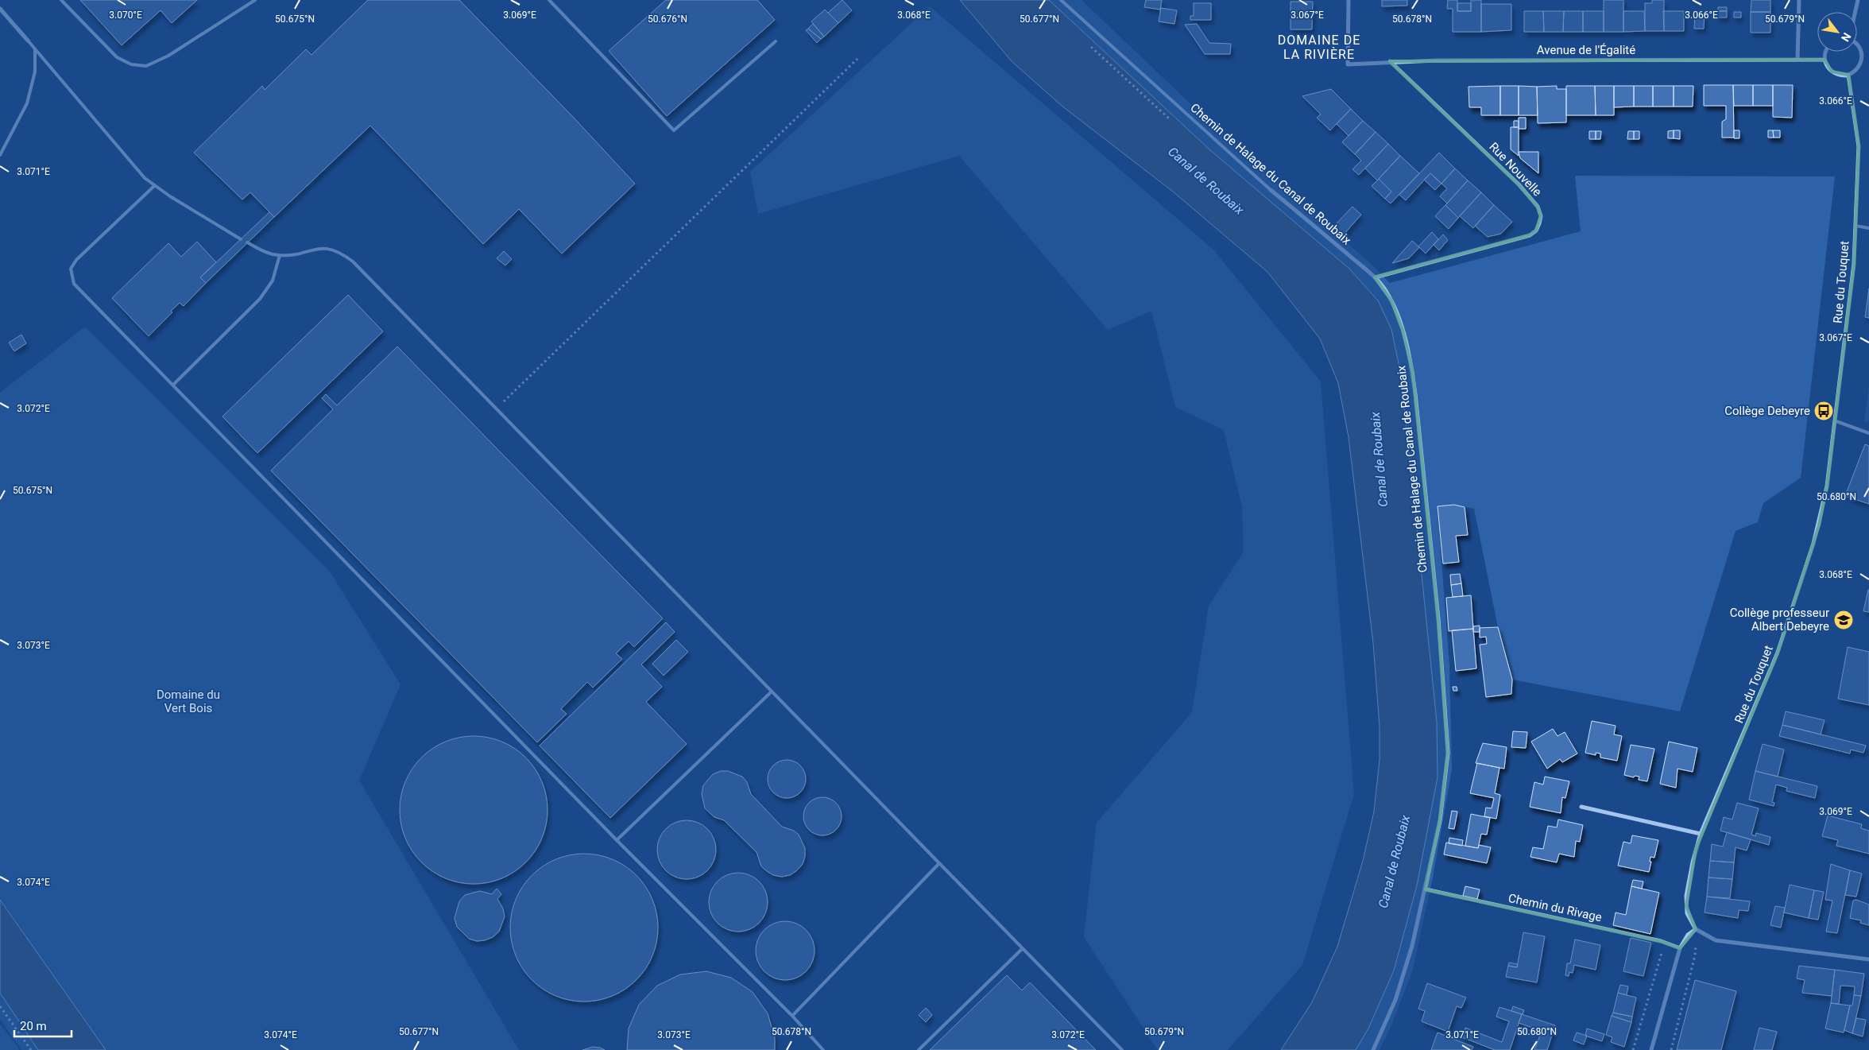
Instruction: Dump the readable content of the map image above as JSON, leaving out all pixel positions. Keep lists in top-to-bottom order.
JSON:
{
  "streets": {
    "street": [
      "Avenue de l'Égalité",
      "Rue Nouvelle",
      "Chemin de Halage du Canal de Roubaix",
      "Rue du Touquet",
      "Chemin du Rivage"
    ]
  },
  "crossings": [
    ["Avenue de l'Égalité", "Rue Nouvelle"],
    ["Rue Nouvelle", "Chemin de Halage du Canal de Roubaix"],
    ["Chemin de Halage du Canal de Roubaix", "Chemin du Rivage"]
  ],
  "districts": ["DOMAINE DE LA RIVIÈRE"],
  "water": ["Canal de Roubaix"],
  "parks": ["Domaine du Vert Bois"],
  "places": {
    "bus stop": ["Collège Debeyre"],
    "school or university": ["Collège professeur Albert Debeyre"]
  },
  "scale_bar": "20 m",
  "north": "bottom right",
  "coordinates": [
    "3.070°E",
    "3.069°E",
    "3.068°E",
    "3.067°E",
    "3.066°E",
    "50.676°N",
    "50.677°N",
    "50.678°N",
    "50.679°N",
    "50.675°N",
    "3.071°E",
    "3.072°E",
    "50.680°N",
    "3.073°E",
    "3.074°E"
  ]
}
